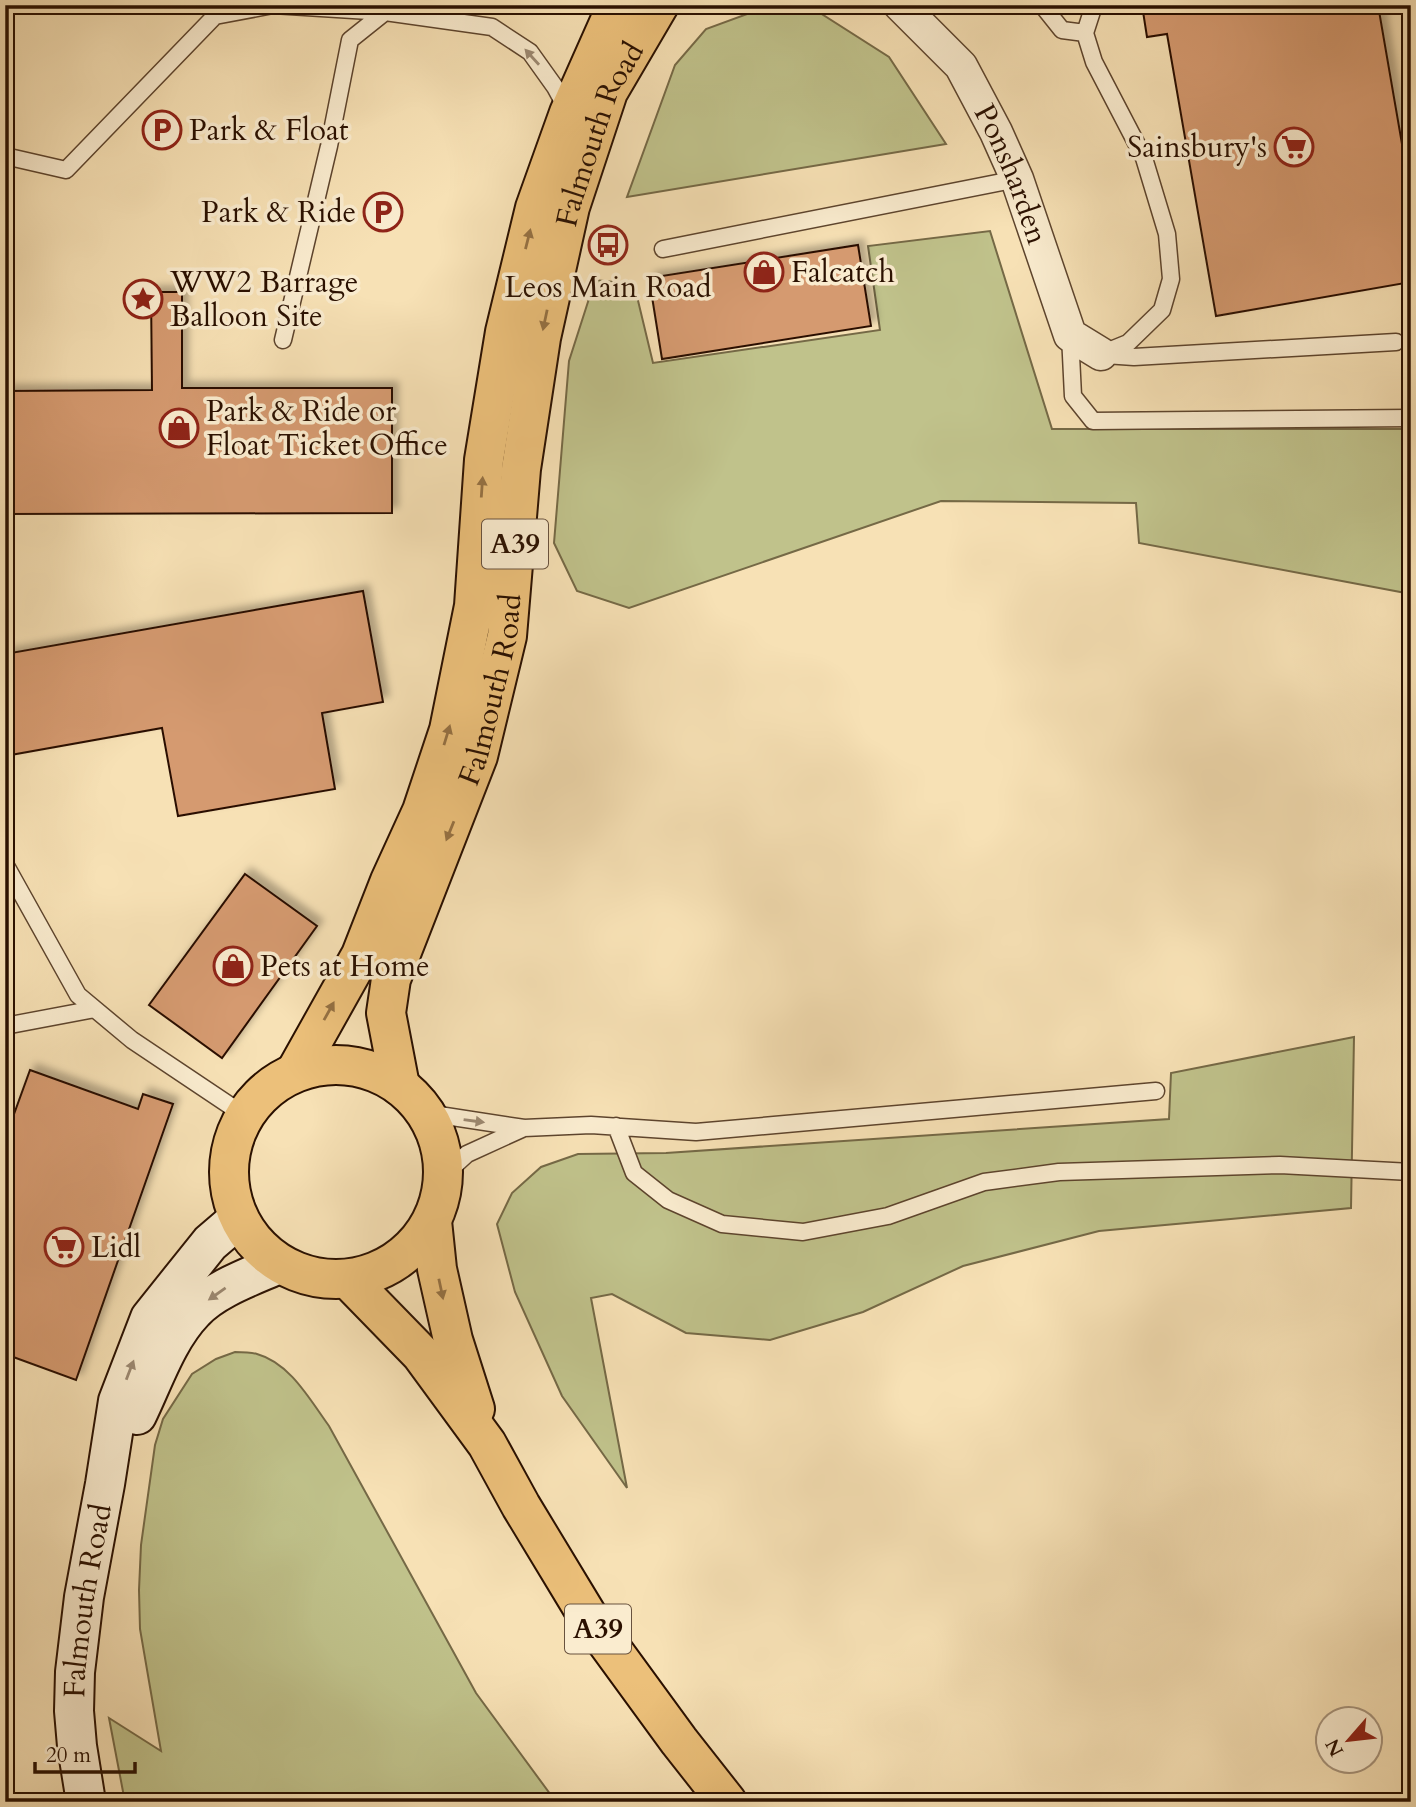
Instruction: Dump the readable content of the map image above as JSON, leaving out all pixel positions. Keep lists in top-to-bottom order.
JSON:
{
  "streets": {
    "highway": ["Falmouth Road", "A39"],
    "street": ["Ponsharden"]
  },
  "crossings": [
    ["Falmouth Road", "A39"]
  ],
  "places": {
    "parking": ["Park & Float", "Park & Ride"],
    "supermarket": ["Sainsbury's", "Lidl"],
    "bus stop": ["Leos Main Road"],
    "shop": ["Falcatch", "Park & Ride or Float Ticket Office", "Pets at Home"],
    "place": ["WW2 Barrage Balloon Site"]
  },
  "scale_bar": "20 m",
  "north": "bottom left"
}
